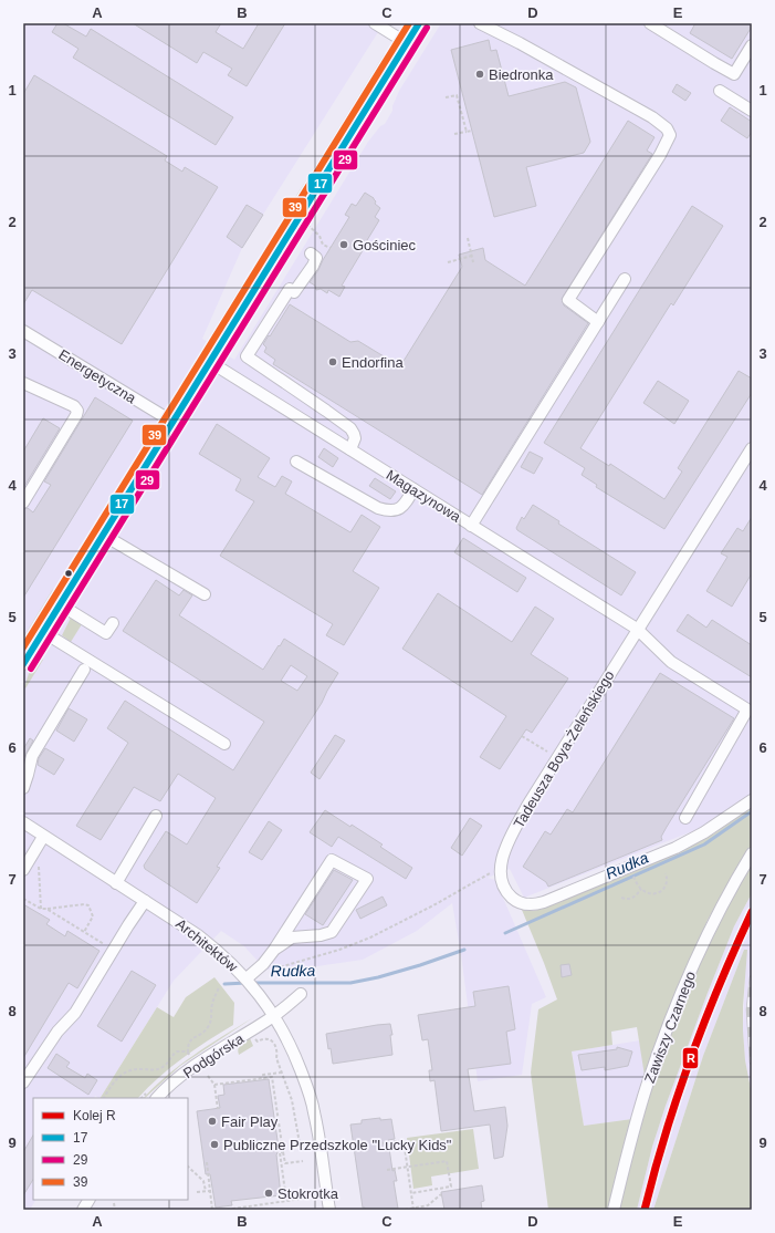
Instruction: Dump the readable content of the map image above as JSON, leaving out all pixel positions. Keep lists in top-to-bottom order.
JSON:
{
  "streets": {
    "street": [
      "Energetyczna",
      "Magazynowa",
      "Tadeusza Boya-Żeleńskiego",
      "Architektów",
      "Zawiszy Czarnego",
      "Podgórska"
    ]
  },
  "crossings": [
    ["Magazynowa", "Tadeusza Boya-Żeleńskiego"],
    ["Architektów", "Podgórska"]
  ],
  "water": ["Rudka"],
  "places": [
    "Biedronka",
    "Gościniec",
    "Endorfina",
    "Fair Play",
    "Publiczne Przedszkole \"Lucky Kids\"",
    "Stokrotka"
  ],
  "lines": [
    "transit line 17",
    "transit line 39",
    "transit line 29",
    "rail line R"
  ],
  "legend": [
    "Kolej R",
    "17",
    "29",
    "39"
  ],
  "grid": {
    "columns": [
      "A",
      "B",
      "C",
      "D",
      "E"
    ],
    "rows": [
      "1",
      "2",
      "3",
      "4",
      "5",
      "6",
      "7",
      "8",
      "9"
    ]
  }
}
